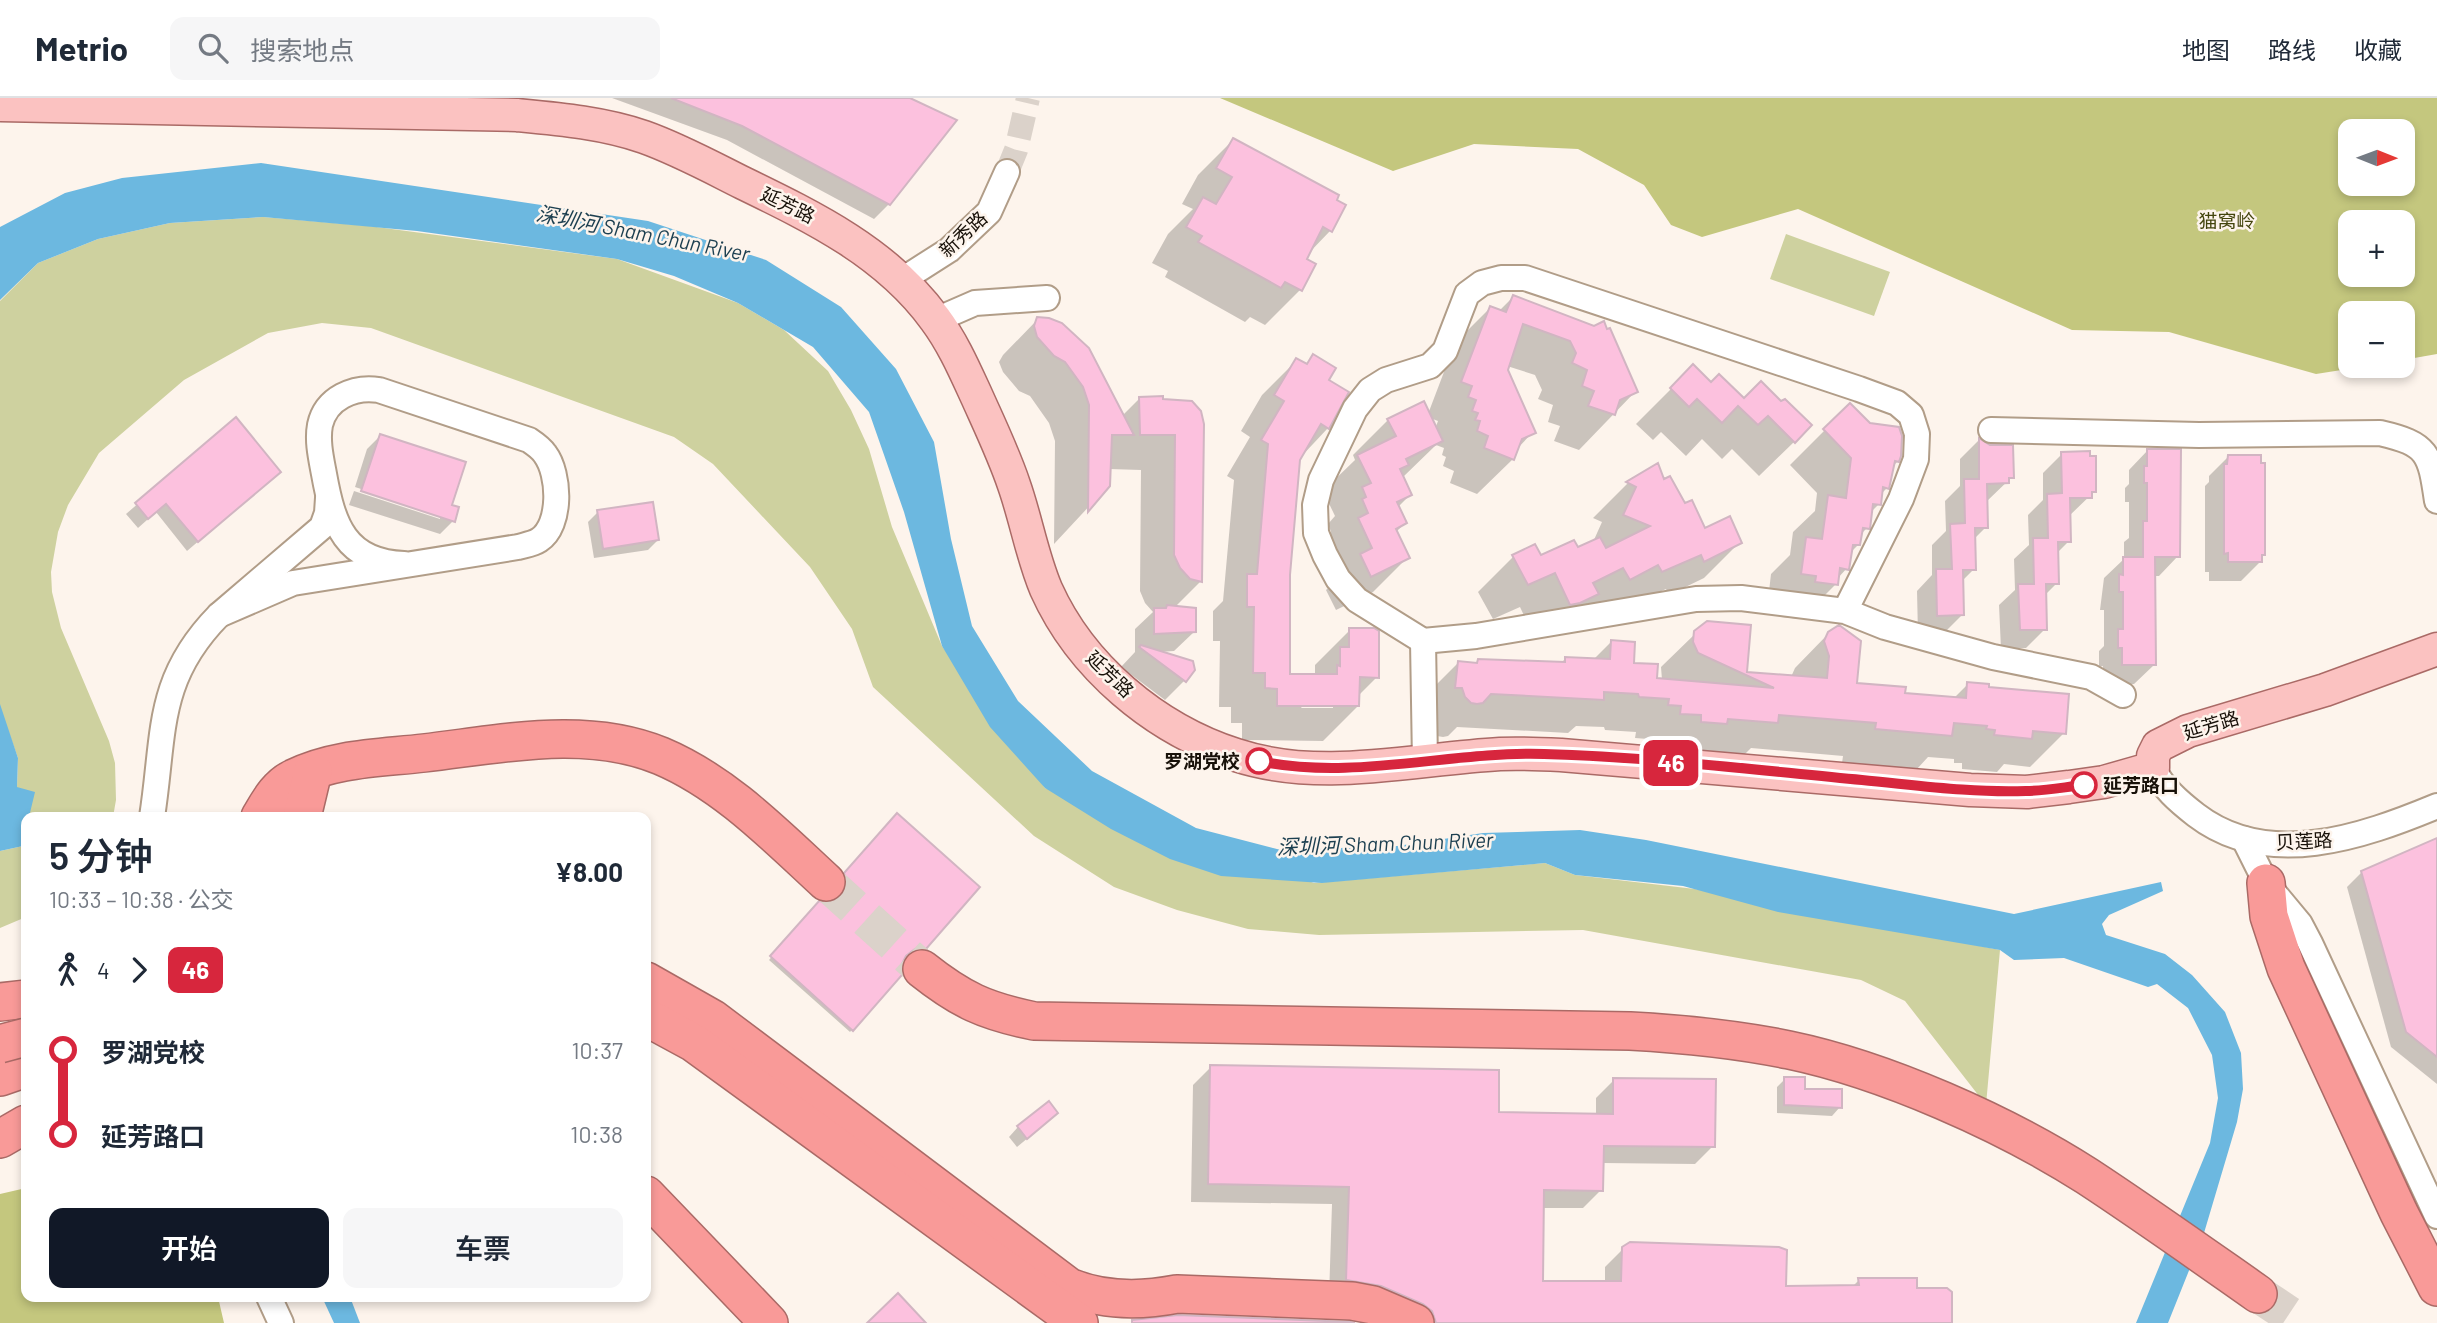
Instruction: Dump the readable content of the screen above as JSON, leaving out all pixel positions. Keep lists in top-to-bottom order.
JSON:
{
  "streets": {
    "main road": ["延芳路"],
    "street": ["新秀路", "贝莲路"]
  },
  "crossings": [
    ["延芳路", "新秀路"],
    ["延芳路", "贝莲路"]
  ],
  "water": ["深圳河 Sham Chun River"],
  "parks": ["猫窝岭"],
  "places": ["罗湖党校", "延芳路口"],
  "lines": ["bus line 46"],
  "north": "right",
  "page": {
    "header": "Metrio",
    "search": "搜索地点",
    "nav": ["地图", "路线", "收藏"],
    "on_map": "46",
    "map_buttons": ["+", "−"],
    "heading": ["5 分钟", "10:33 – 10:38 · 公交", "¥8.00"],
    "legs": ["4", "46"],
    "list": [
      {
        "name": "罗湖党校",
        "value": "10:37"
      },
      {
        "name": "延芳路口",
        "value": "10:38"
      }
    ],
    "buttons": ["开始", "车票"]
  }
}
